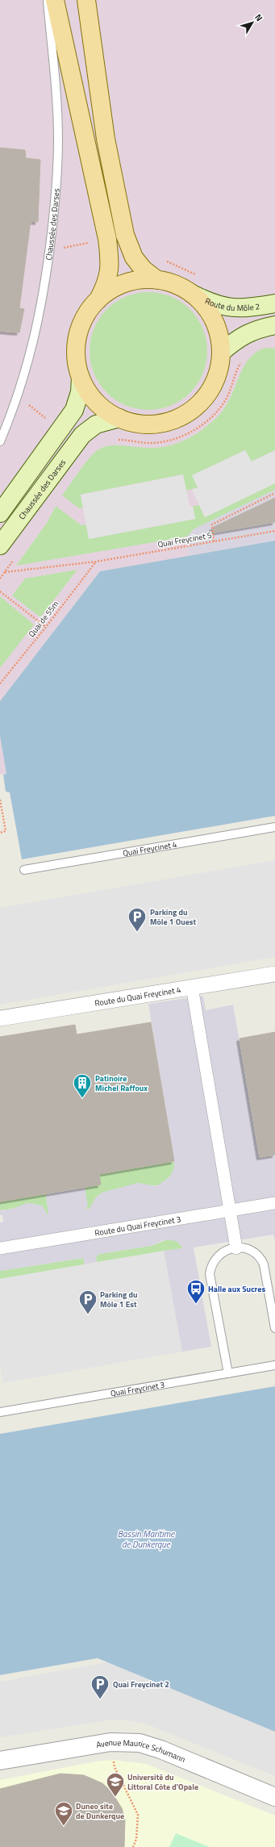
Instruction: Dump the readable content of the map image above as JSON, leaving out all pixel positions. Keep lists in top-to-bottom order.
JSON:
{
  "streets": {
    "main road": ["Chaussée des Darses", "Route du Môle 2"],
    "street": ["Route du Quai Freycinet 4", "Route du Quai Freycinet 3", "Avenue Maurice Schumann"],
    "lane": ["Quai Freycinet 4", "Quai Freycinet 3"],
    "path": ["Quai Freycinet 5", "Quai de 55m"]
  },
  "crossings": [
    ["Quai Freycinet 5", "Quai de 55m"]
  ],
  "water": ["Bassin Maritime de Dunkerque"],
  "places": {
    "parking": ["Parking du Môle 1 Ouest", "Parking du Môle 1 Est", "Quai Freycinet 2"],
    "building": ["Patinoire Michel Raffoux"],
    "bus stop": ["Halle aux Sucres"],
    "school or university": ["Université du Littoral Côte d'Opale", "Duneo site de Dunkerque"]
  },
  "north": "top right"
}
